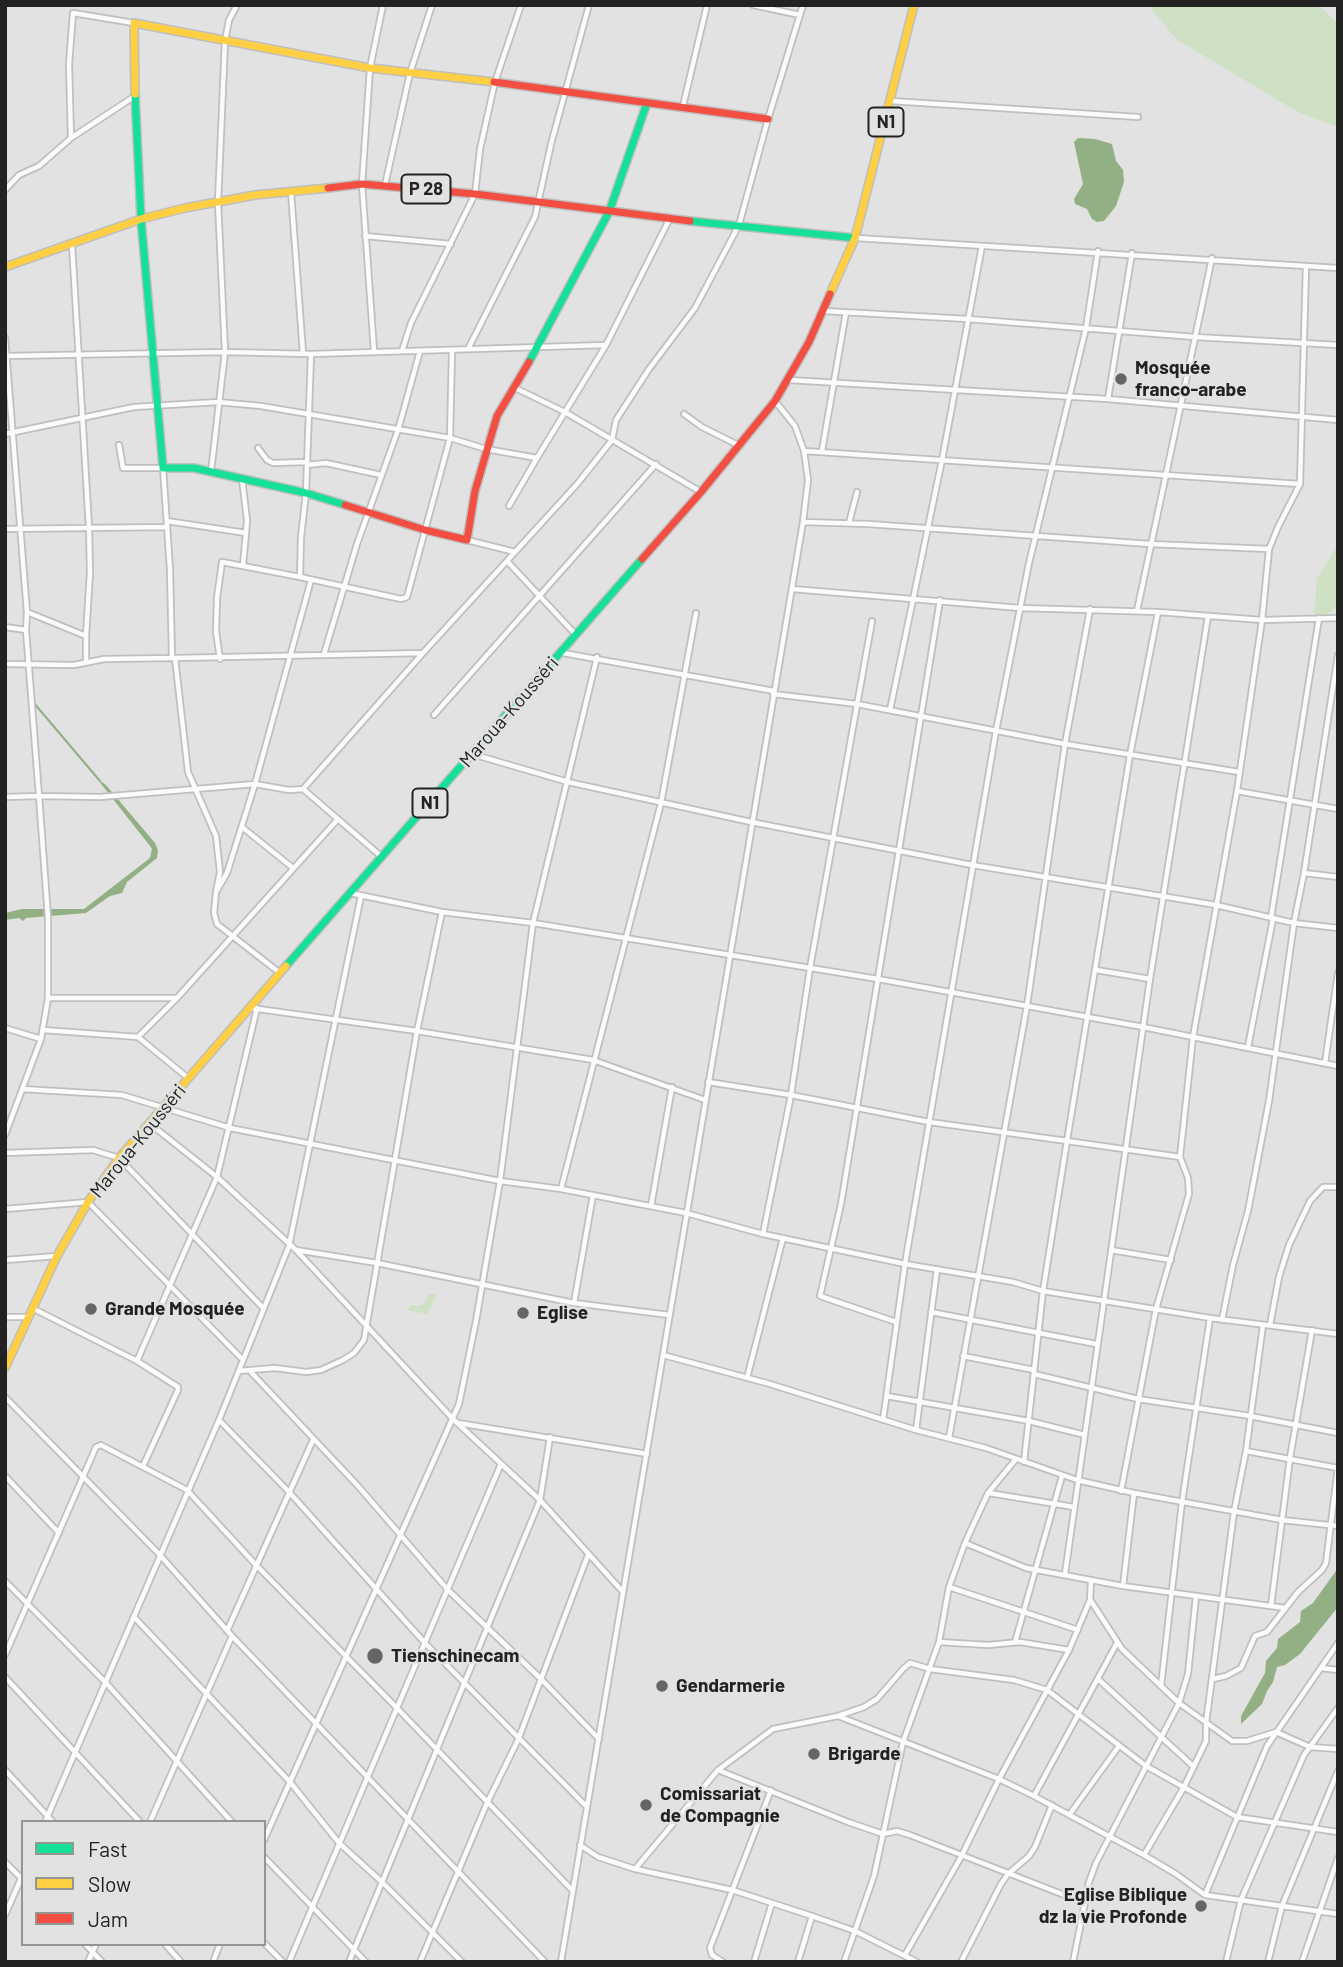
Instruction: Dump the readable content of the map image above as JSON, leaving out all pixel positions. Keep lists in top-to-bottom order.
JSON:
{
  "streets": {
    "main road": ["N1", "P 28", "Maroua-Kousséri"]
  },
  "crossings": [
    ["P 28", "Maroua-Kousséri"]
  ],
  "places": [
    "Mosquée franco-arabe",
    "Grande Mosquée",
    "Eglise",
    "Tienschinecam",
    "Gendarmerie",
    "Brigarde",
    "Comissariat de Compagnie",
    "Eglise Biblique dz la vie Profonde"
  ],
  "legend": ["Fast", "Slow", "Jam"]
}
